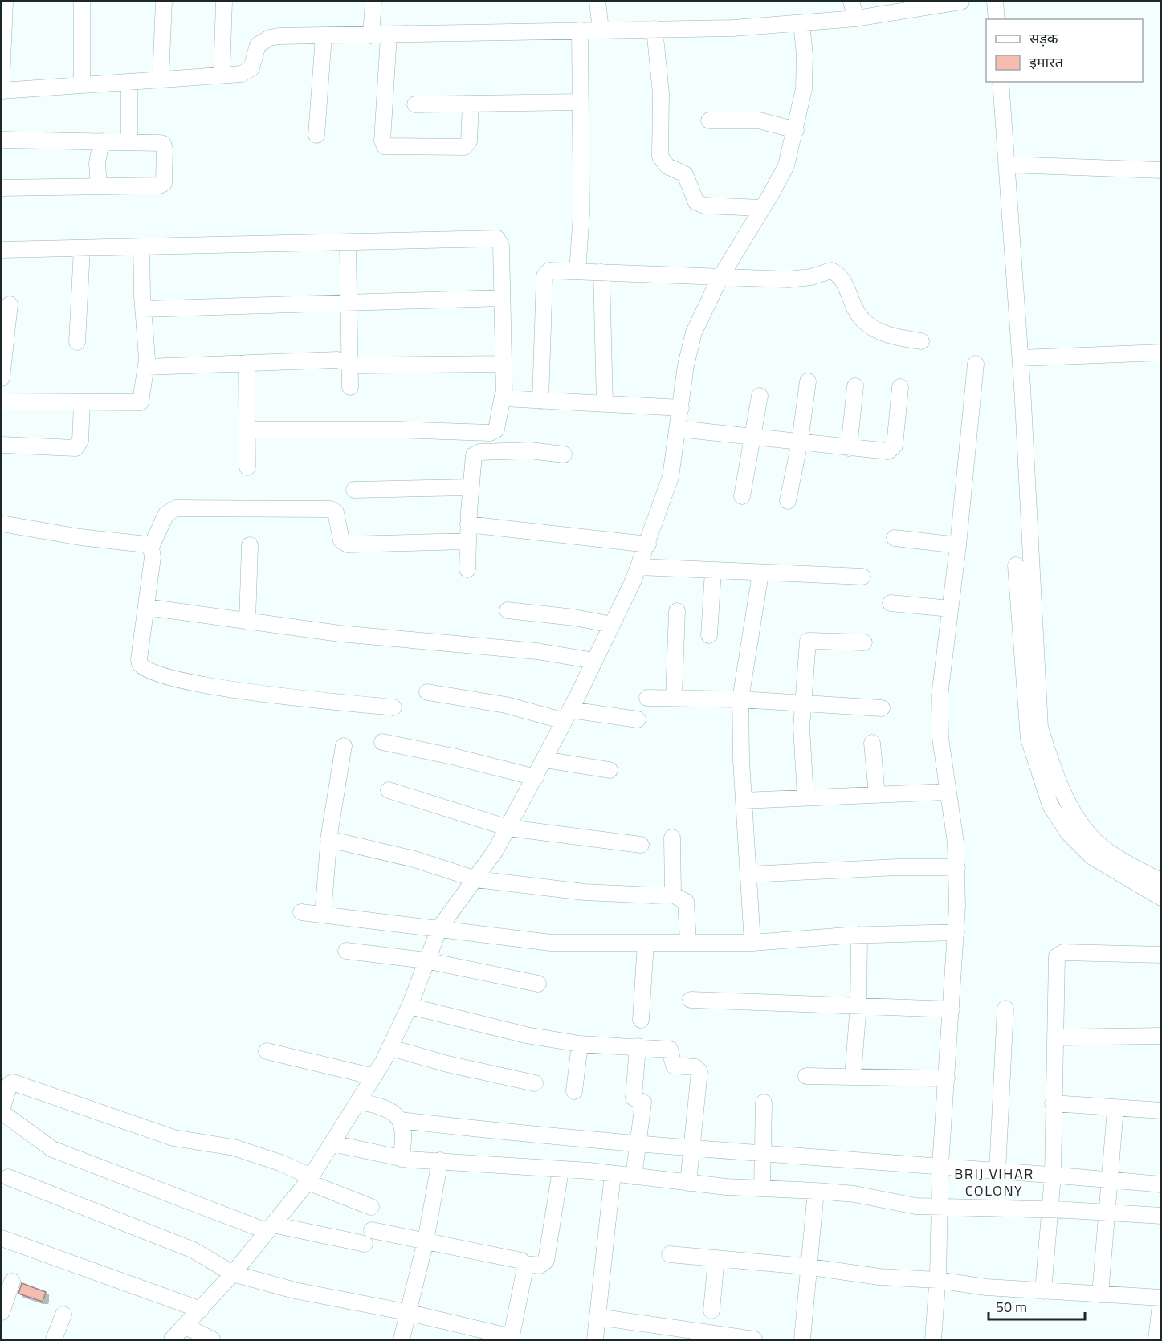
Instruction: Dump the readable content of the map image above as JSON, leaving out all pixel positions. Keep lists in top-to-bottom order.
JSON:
{
  "districts": ["BRIJ VIHAR COLONY"],
  "legend": ["सड़क", "इमारत"],
  "scale_bar": "50 m"
}
